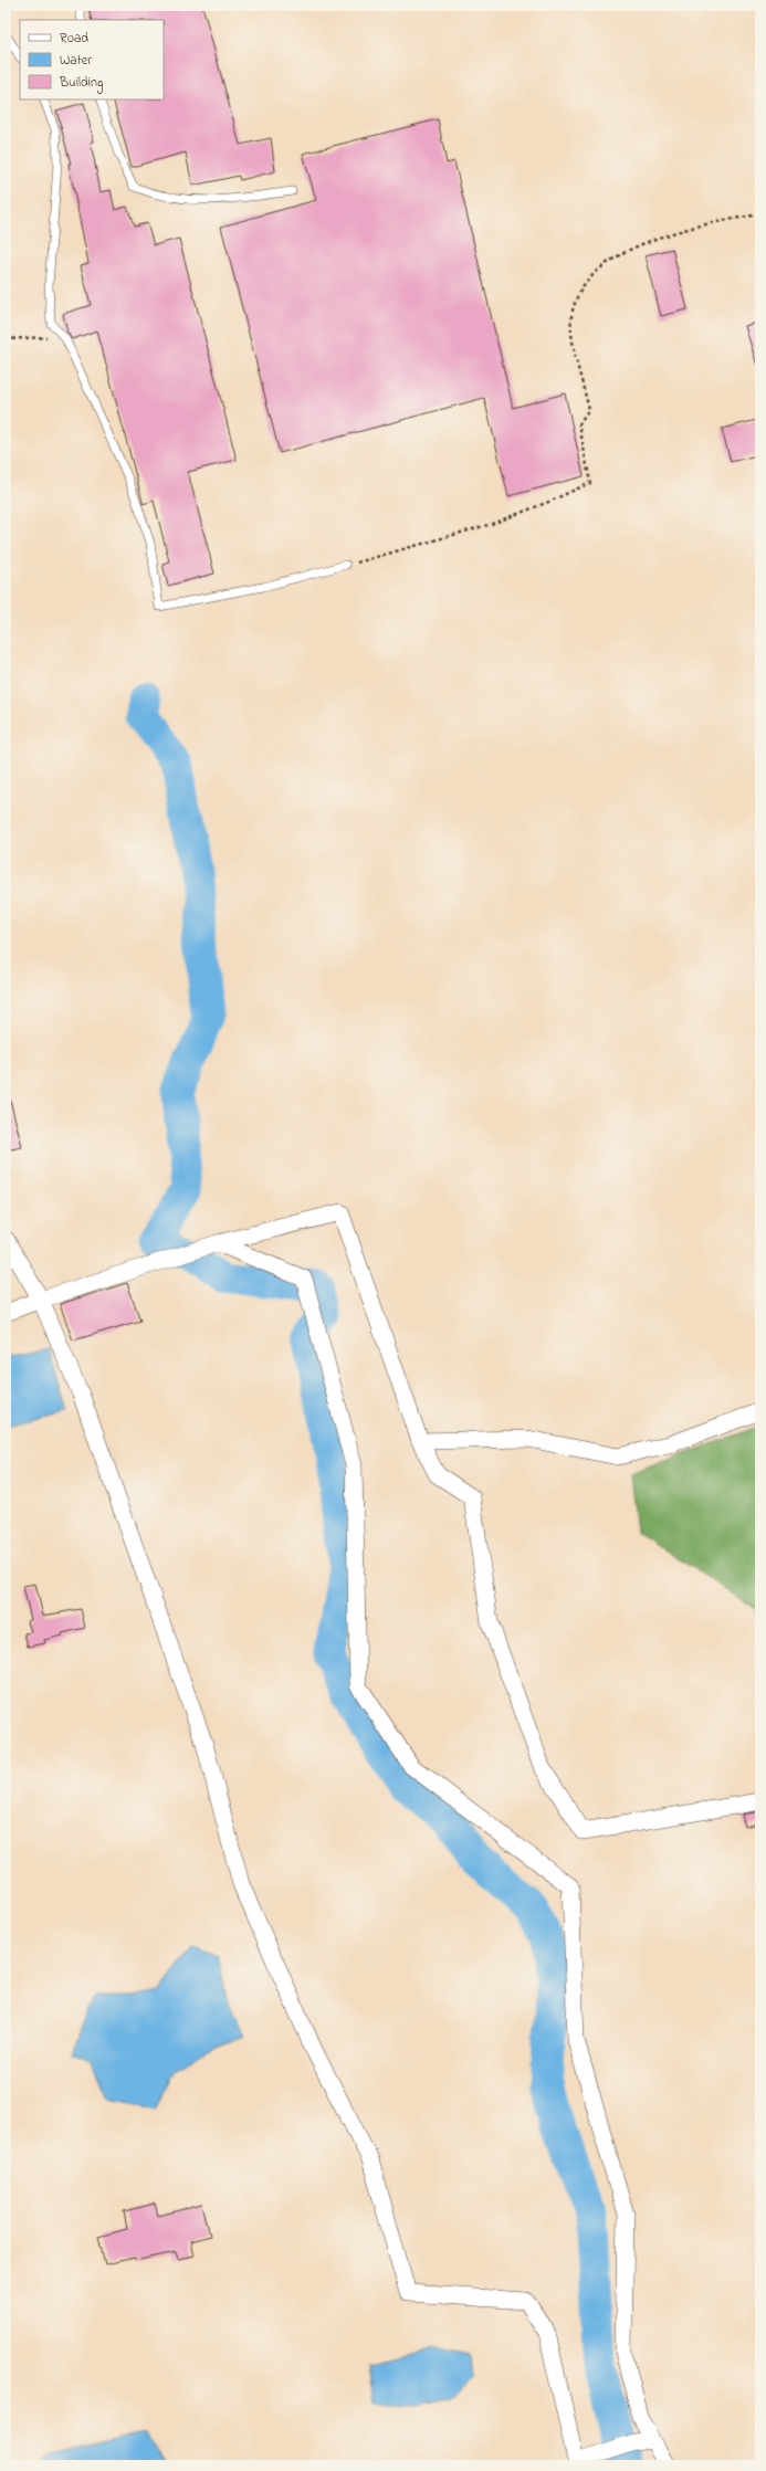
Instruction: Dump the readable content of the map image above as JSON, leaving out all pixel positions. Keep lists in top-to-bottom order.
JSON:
{
  "legend": ["Road", "Water", "Building"]
}
